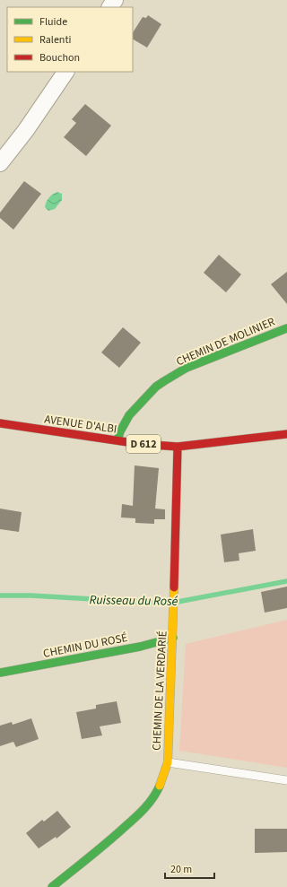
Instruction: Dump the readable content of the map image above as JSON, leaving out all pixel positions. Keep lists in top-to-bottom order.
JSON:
{
  "streets": {
    "street": [
      "CHEMIN DE MOLINIER",
      "AVENUE D'ALBI",
      "D 612",
      "CHEMIN DU ROSÉ",
      "CHEMIN DE LA VERDARIÉ"
    ]
  },
  "crossings": [
    ["CHEMIN DE MOLINIER", "AVENUE D'ALBI"],
    ["AVENUE D'ALBI", "CHEMIN DE LA VERDARIÉ"],
    ["CHEMIN DU ROSÉ", "CHEMIN DE LA VERDARIÉ"]
  ],
  "water": ["Ruisseau du Rosé"],
  "legend": ["Fluide", "Ralenti", "Bouchon"],
  "scale_bar": "20 m"
}
